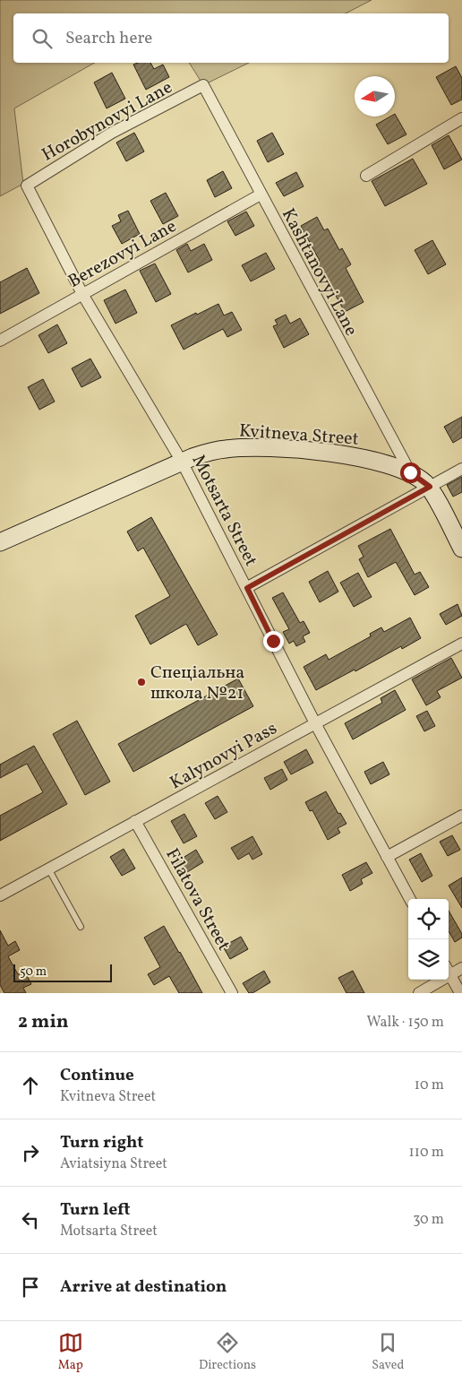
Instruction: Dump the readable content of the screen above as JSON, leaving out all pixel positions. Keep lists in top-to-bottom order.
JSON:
{
  "streets": {
    "main road": ["Kvitneva Street"],
    "street": [
      "Horobynovyi Lane",
      "Berezovyi Lane",
      "Kashtanovyi Lane",
      "Motsarta Street",
      "Kalynovyi Pass",
      "Filatova Street"
    ]
  },
  "crossings": [
    ["Horobynovyi Lane", "Kashtanovyi Lane"],
    ["Horobynovyi Lane", "Motsarta Street"],
    ["Berezovyi Lane", "Kashtanovyi Lane"],
    ["Berezovyi Lane", "Motsarta Street"],
    ["Kashtanovyi Lane", "Kvitneva Street"],
    ["Kvitneva Street", "Motsarta Street"],
    ["Motsarta Street", "Kalynovyi Pass"],
    ["Kalynovyi Pass", "Filatova Street"]
  ],
  "places": ["Спеціальна школа №21"],
  "scale_bar": "50 m",
  "north": "left",
  "page": {
    "search": "Search here",
    "scale": "50 m",
    "heading": ["2 min", "Walk · 150 m"],
    "list": [
      ["Continue", "Kvitneva Street", "10 m"],
      ["Turn right", "Aviatsiyna Street", "110 m"],
      ["Turn left", "Motsarta Street", "30 m"],
      "Arrive at destination"
    ],
    "nav": ["Map", "Directions", "Saved"]
  }
}
